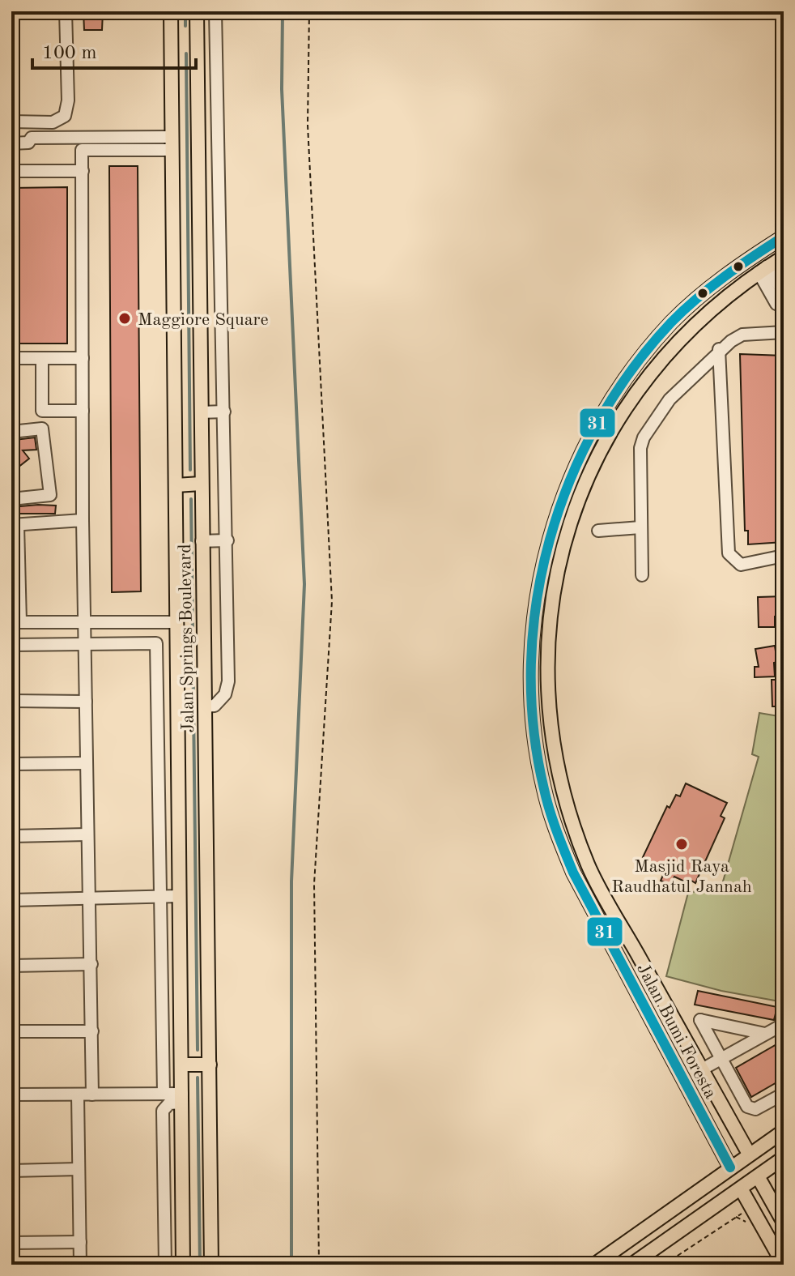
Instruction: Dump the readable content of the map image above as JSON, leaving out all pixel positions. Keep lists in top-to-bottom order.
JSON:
{
  "streets": {
    "main road": ["Jalan Springs Boulevard", "Jalan Bumi Foresta"]
  },
  "places": ["Maggiore Square", "Masjid Raya Raudhatul Jannah"],
  "lines": ["transit line 31"],
  "scale_bar": "100 m"
}
